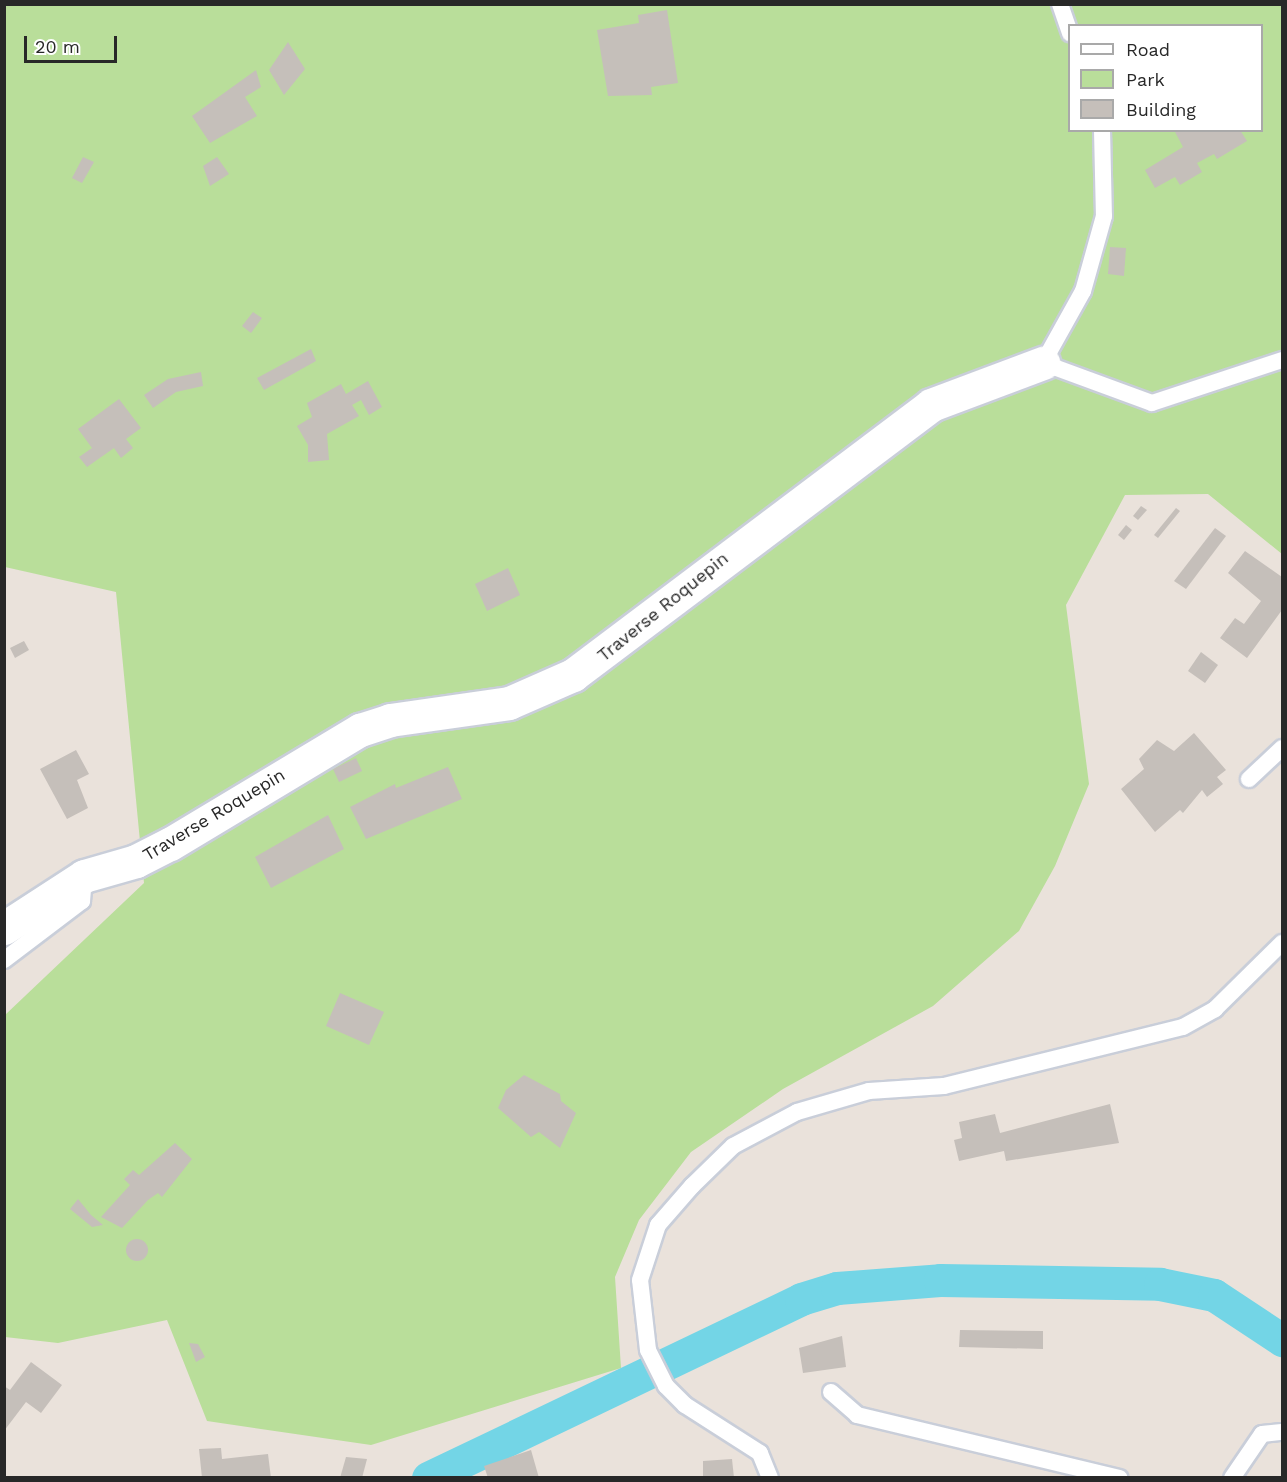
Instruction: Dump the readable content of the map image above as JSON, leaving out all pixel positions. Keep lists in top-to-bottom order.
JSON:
{
  "streets": {
    "street": ["Traverse Roquepin"]
  },
  "legend": ["Road", "Park", "Building"],
  "scale_bar": "20 m"
}
